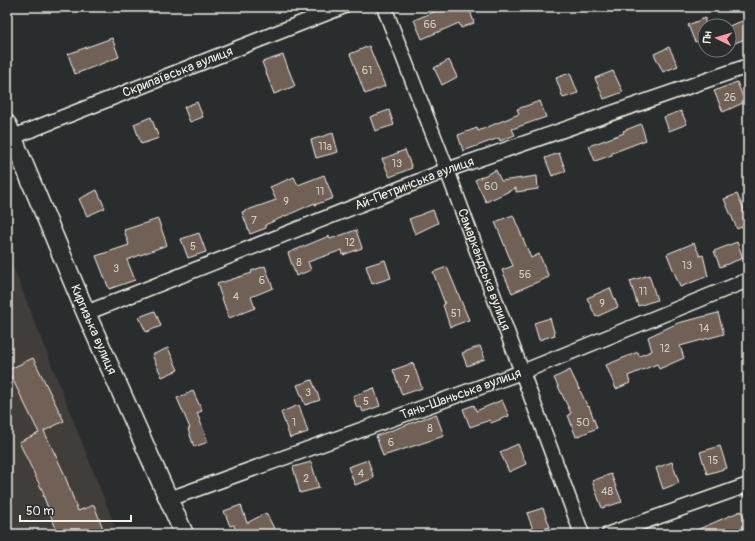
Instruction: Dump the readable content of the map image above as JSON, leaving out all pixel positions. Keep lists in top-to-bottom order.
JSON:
{
  "streets": {
    "street": [
      "Скрипаївська вулиця",
      "Ай-Петринська вулиця",
      "Самаркандська вулиця",
      "Киргизька вулиця",
      "Тянь-Шаньська вулиця"
    ]
  },
  "crossings": [
    ["Скрипаївська вулиця", "Киргизька вулиця"],
    ["Ай-Петринська вулиця", "Самаркандська вулиця"],
    ["Ай-Петринська вулиця", "Киргизька вулиця"],
    ["Самаркандська вулиця", "Тянь-Шаньська вулиця"],
    ["Киргизька вулиця", "Тянь-Шаньська вулиця"]
  ],
  "house_numbers": [
    "66",
    "61",
    "26",
    "11а",
    "13",
    "60",
    "11",
    "9",
    "7",
    "12",
    "5",
    "8",
    "13",
    "3",
    "56",
    "6",
    "11",
    "4",
    "9",
    "51",
    "14",
    "12",
    "7",
    "3",
    "5",
    "1",
    "50",
    "8",
    "6",
    "15",
    "4",
    "2",
    "48"
  ],
  "scale_bar": "50 m",
  "north": "left"
}
